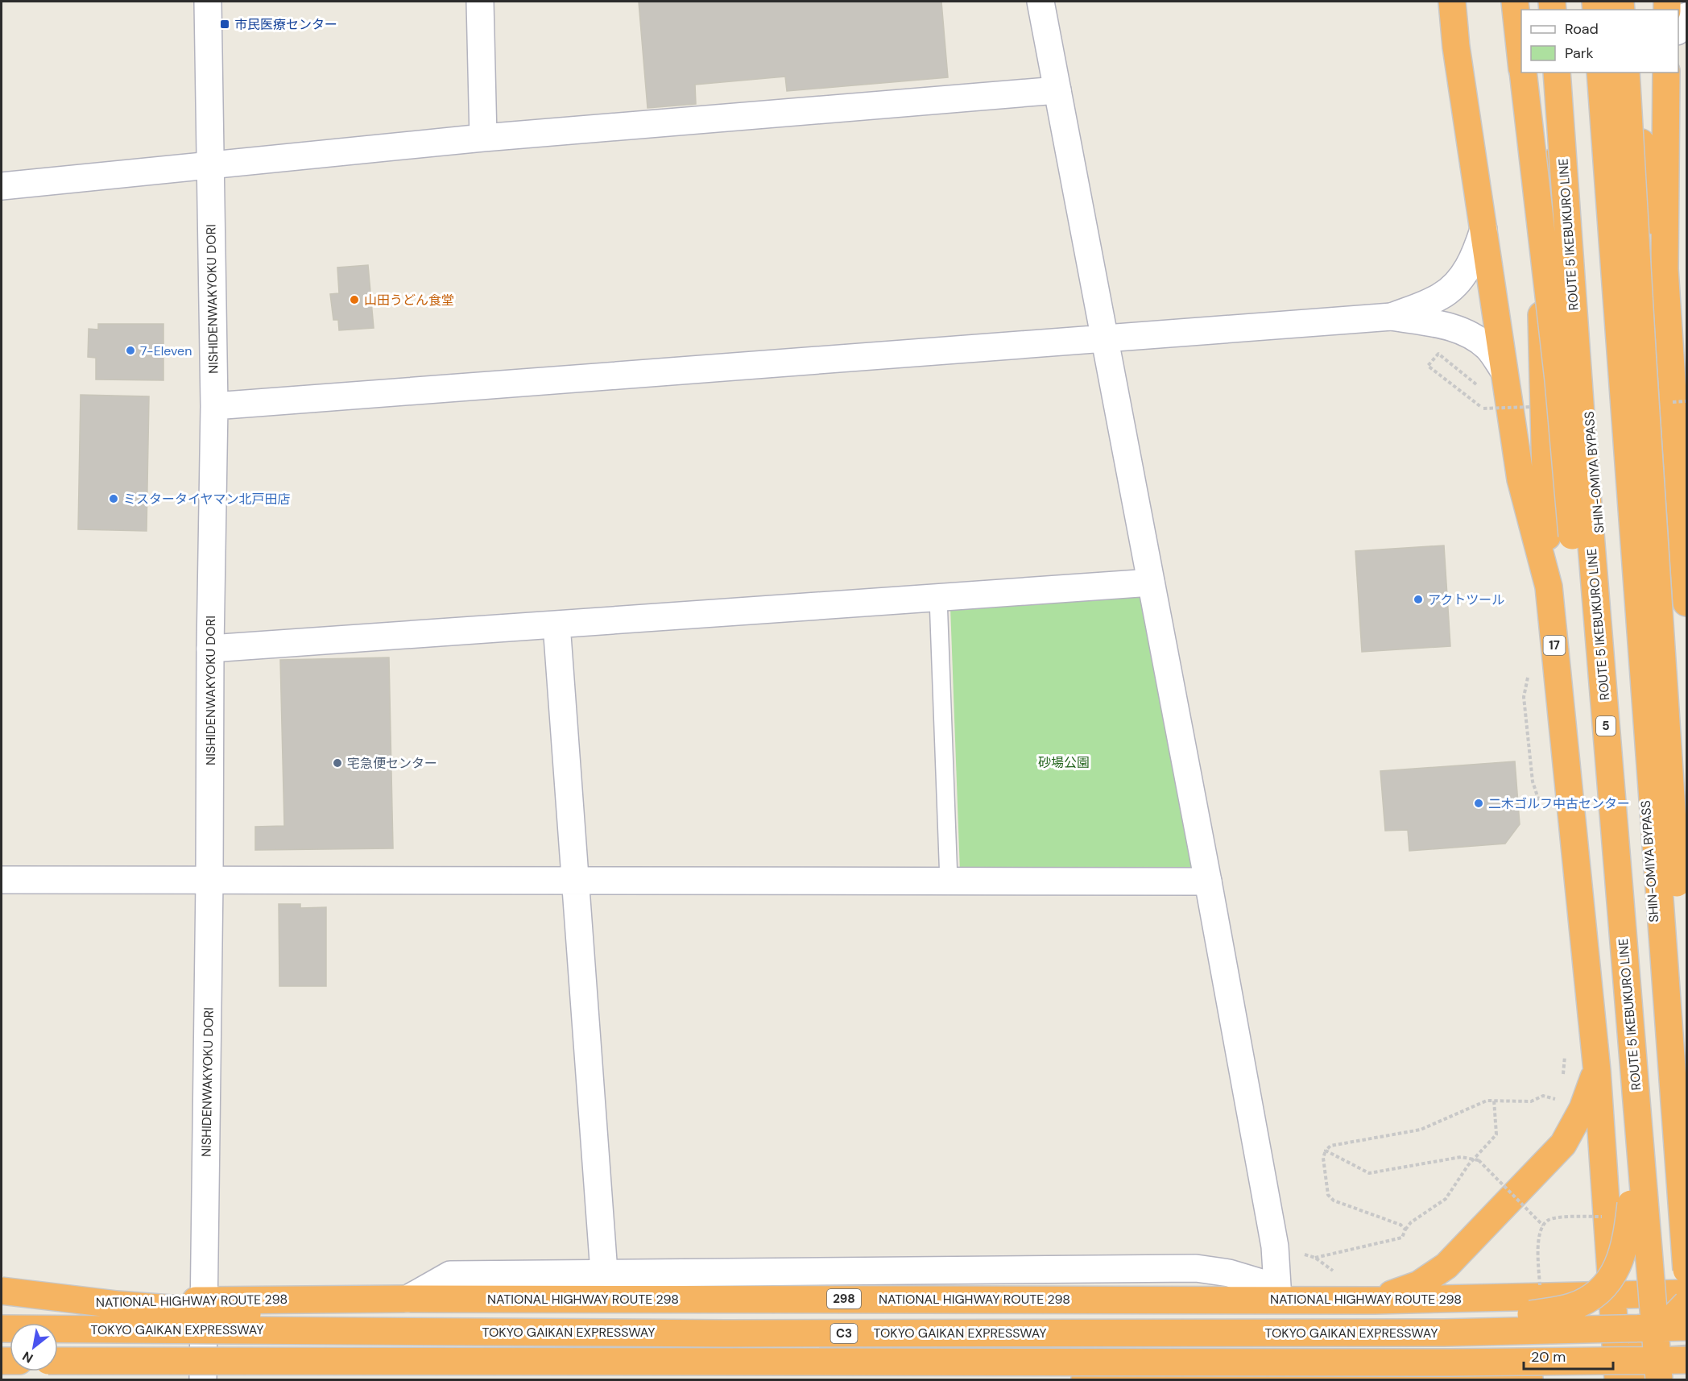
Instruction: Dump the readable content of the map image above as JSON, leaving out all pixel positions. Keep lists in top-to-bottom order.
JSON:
{
  "streets": {
    "highway": [
      "ROUTE 5 IKEBUKURO LINE",
      "SHIN-OMIYA BYPASS",
      "17",
      "5",
      "NATIONAL HIGHWAY ROUTE 298",
      "298",
      "TOKYO GAIKAN EXPRESSWAY",
      "C3"
    ],
    "street": ["NISHIDENWAKYOKU DORI"]
  },
  "crossings": [
    ["NISHIDENWAKYOKU DORI", "NATIONAL HIGHWAY ROUTE 298"],
    ["17", "NATIONAL HIGHWAY ROUTE 298"],
    ["NATIONAL HIGHWAY ROUTE 298", "TOKYO GAIKAN EXPRESSWAY"]
  ],
  "parks": ["砂場公園"],
  "places": {
    "transit": ["市民医療センター"],
    "other": [
      "山田うどん食堂",
      "7-Eleven",
      "ミスタータイヤマン北戸田店",
      "アクトツール",
      "宅急便センター",
      "二木ゴルフ中古センター"
    ]
  },
  "legend": ["Road", "Park"],
  "scale_bar": "20 m",
  "north": "bottom left"
}
